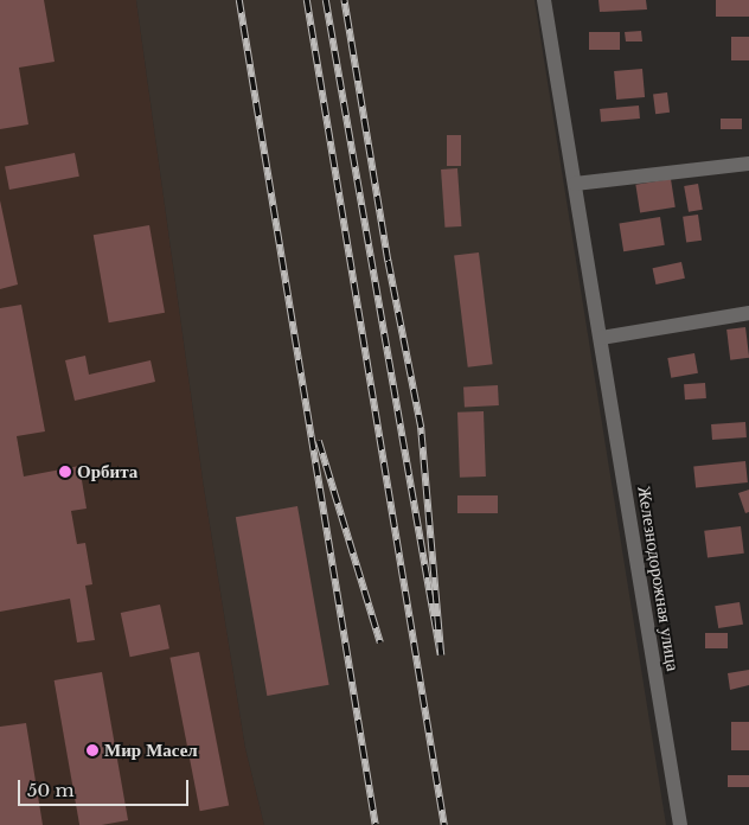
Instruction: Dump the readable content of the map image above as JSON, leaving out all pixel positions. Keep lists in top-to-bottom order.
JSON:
{
  "streets": {
    "street": ["Железнодорожная улица"]
  },
  "places": ["Орбита", "Мир Масел"],
  "scale_bar": "50 m"
}
